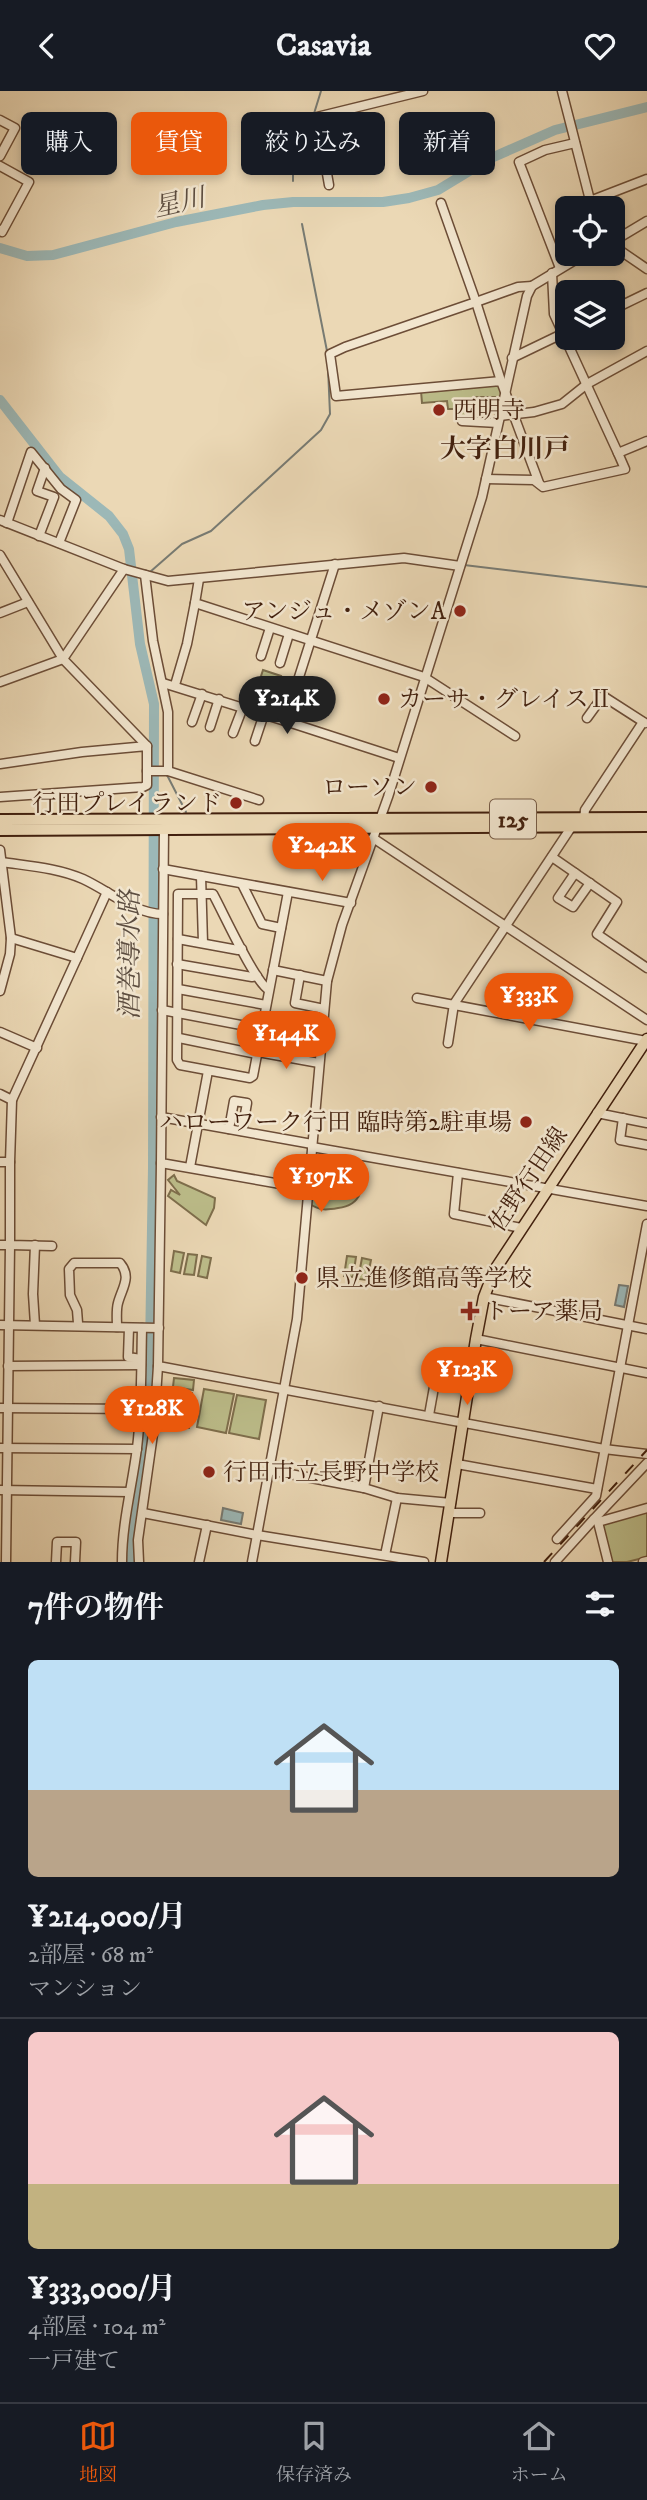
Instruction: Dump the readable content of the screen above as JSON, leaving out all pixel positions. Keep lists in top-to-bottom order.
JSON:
{
  "streets": {
    "highway": ["125"],
    "main road": ["佐野行田線"]
  },
  "districts": ["大字白川戸"],
  "water": ["星川", "酒巻導水路"],
  "places": {
    "other": [
      "西明寺",
      "アンジュ・メゾンA",
      "カーサ・グレイスⅡ",
      "ローソン",
      "行田プレイランド",
      "ハローワーク行田 臨時第2駐車場",
      "県立進修館高等学校",
      "行田市立長野中学校"
    ],
    "health": ["トーア薬局"]
  },
  "page": {
    "header": "Casavia",
    "chip": [
      "購入",
      "賃貸",
      "絞り込み",
      "新着"
    ],
    "price": [
      "¥214K",
      "¥242K",
      "¥333K",
      "¥144K",
      "¥197K",
      "¥123K",
      "¥128K"
    ],
    "heading": "7件の物件",
    "list": [
      {
        "name": "¥214,000/月",
        "note": "2部屋 · 68 m² · マンション"
      },
      {
        "name": "¥333,000/月",
        "note": "4部屋 · 104 m² · 一戸建て"
      }
    ],
    "tabs": ["地図", "保存済み", "ホーム"]
  }
}
